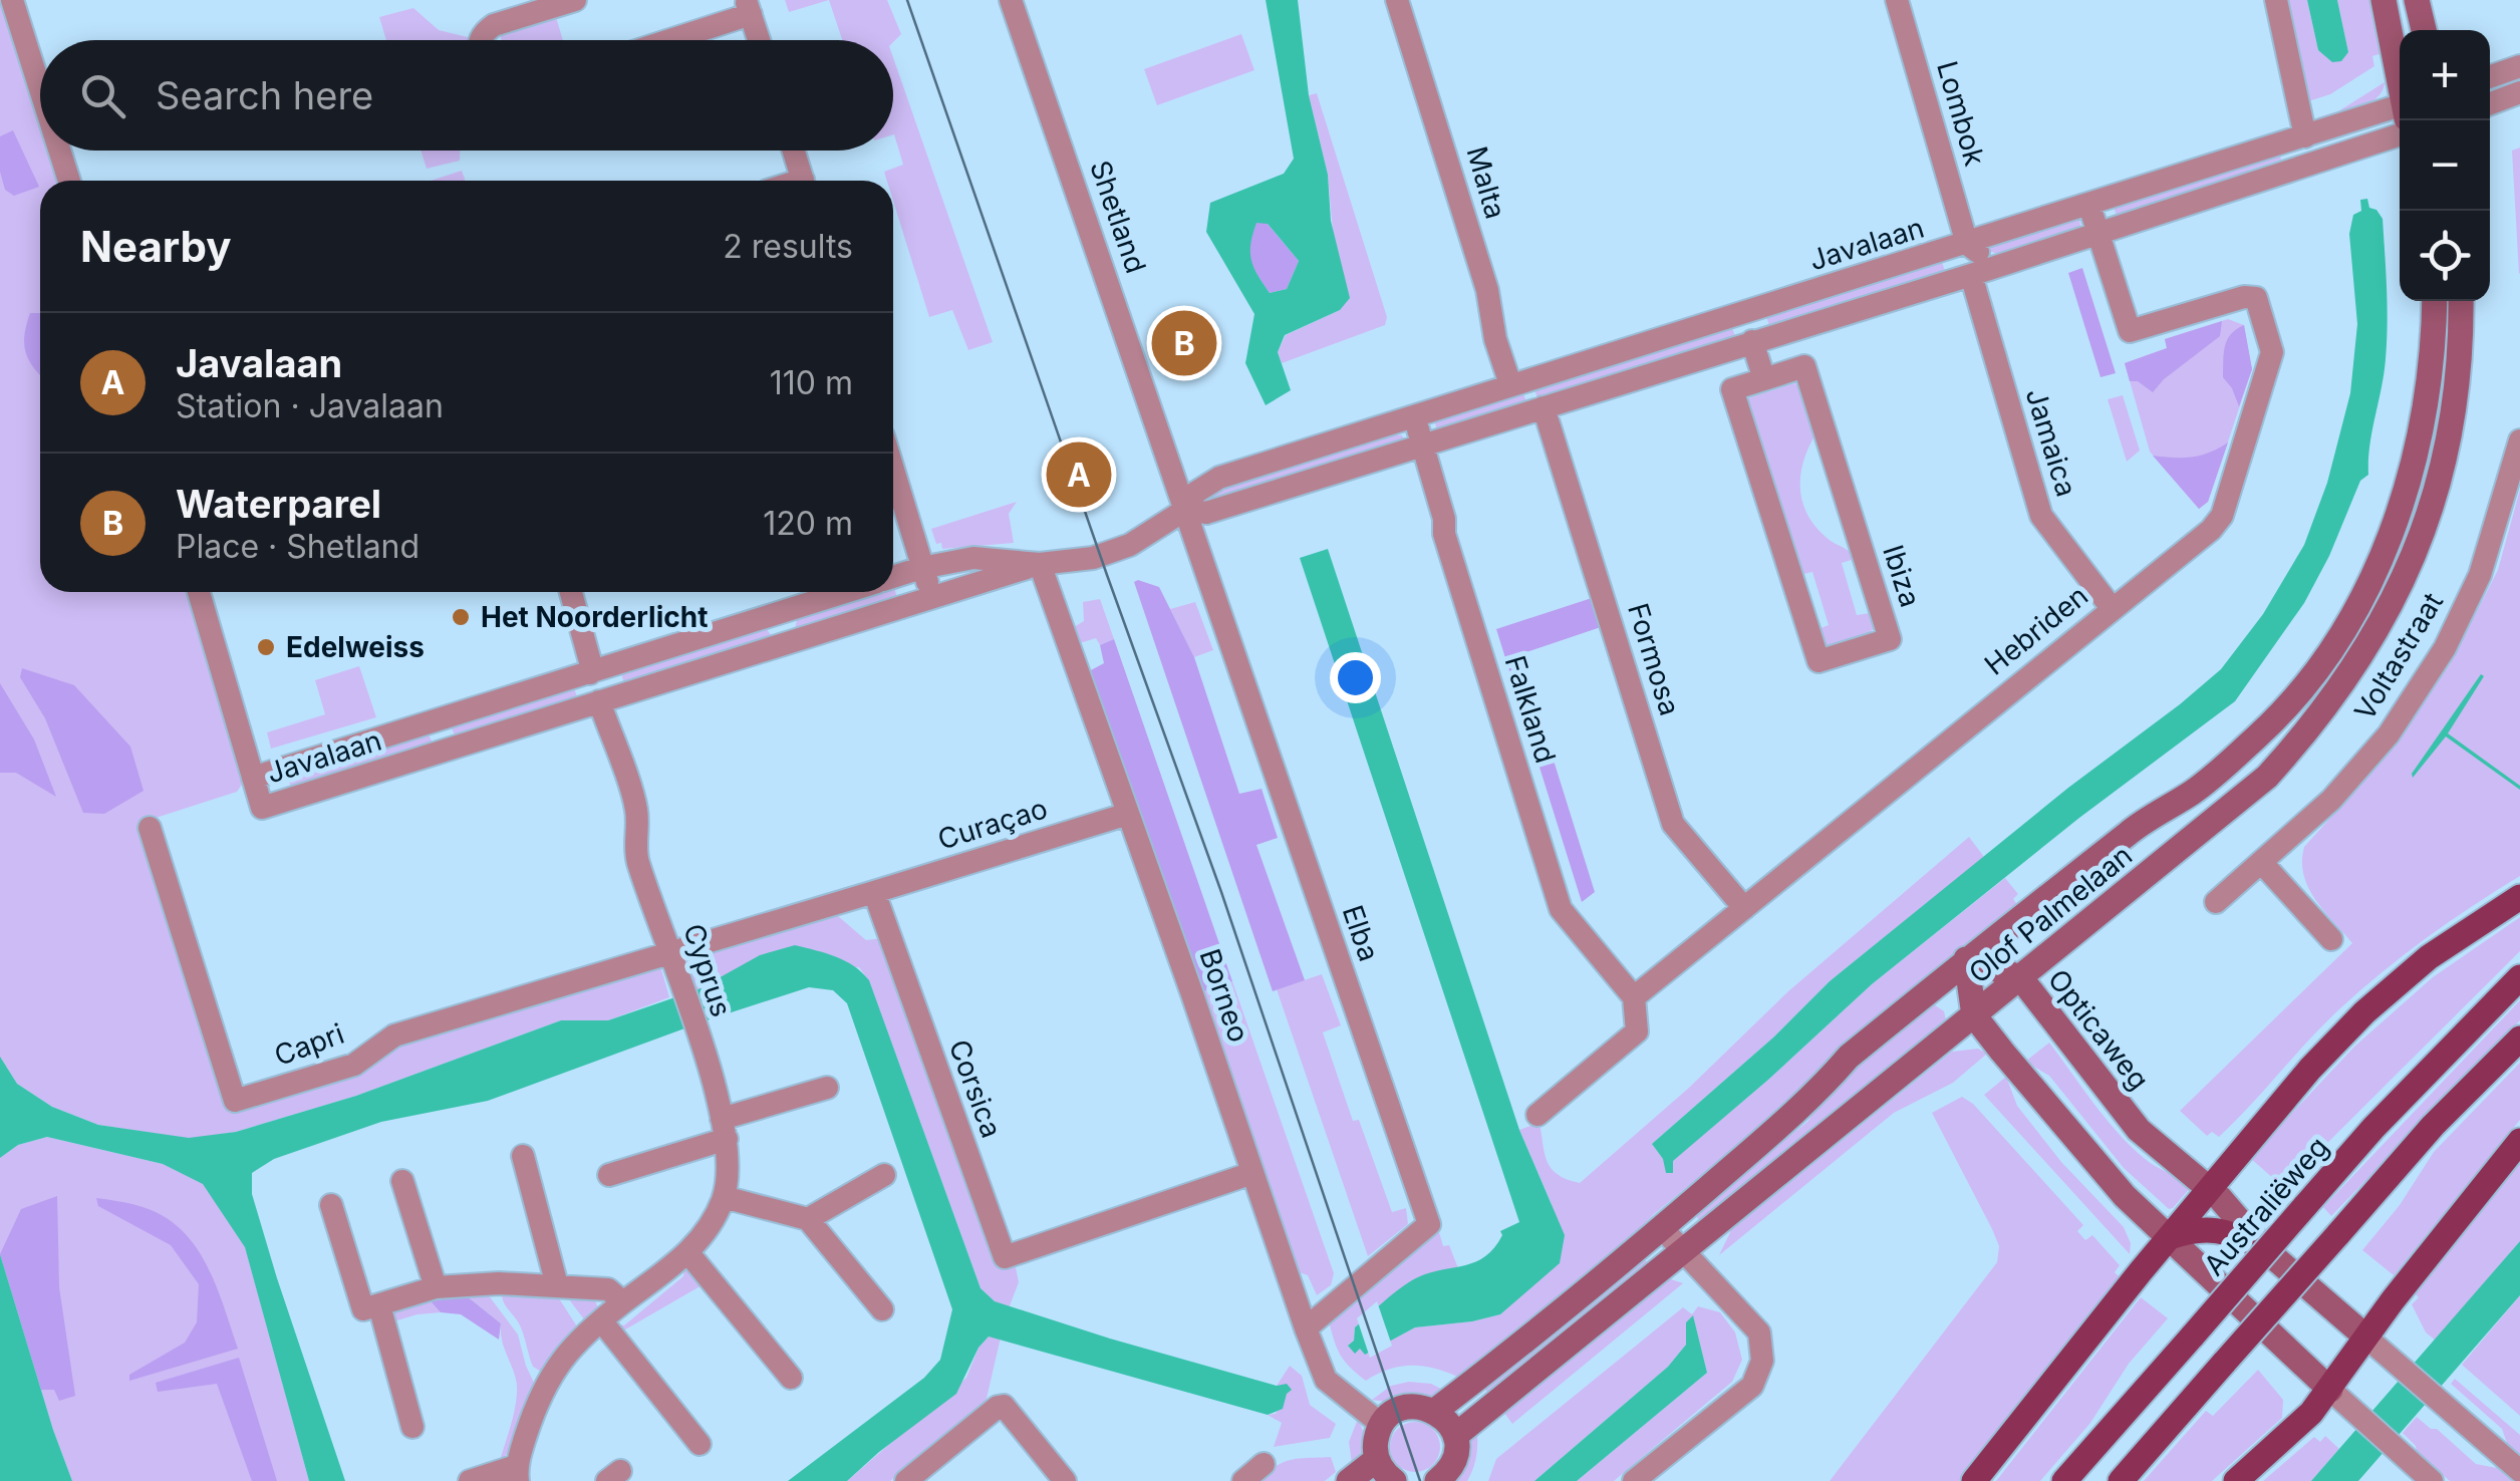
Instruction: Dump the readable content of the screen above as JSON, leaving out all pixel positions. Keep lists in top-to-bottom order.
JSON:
{
  "streets": {
    "main road": ["Australiëweg"],
    "street": [
      "Lombok",
      "Malta",
      "Shetland",
      "Javalaan",
      "Jamaica",
      "Ibiza",
      "Hebriden",
      "Voltastraat",
      "Formosa",
      "Falkland",
      "Curaçao",
      "Olof Palmelaan",
      "Elba",
      "Cyprus",
      "Borneo",
      "Opticaweg",
      "Capri",
      "Corsica"
    ]
  },
  "crossings": [
    ["Lombok", "Javalaan"],
    ["Malta", "Javalaan"],
    ["Shetland", "Javalaan"],
    ["Shetland", "Elba"],
    ["Javalaan", "Jamaica"],
    ["Javalaan", "Hebriden"],
    ["Javalaan", "Formosa"],
    ["Javalaan", "Falkland"],
    ["Javalaan", "Elba"],
    ["Javalaan", "Cyprus"],
    ["Javalaan", "Borneo"],
    ["Jamaica", "Hebriden"],
    ["Hebriden", "Formosa"],
    ["Hebriden", "Falkland"],
    ["Curaçao", "Borneo"],
    ["Curaçao", "Corsica"],
    ["Olof Palmelaan", "Opticaweg"],
    ["Elba", "Borneo"],
    ["Cyprus", "Capri"],
    ["Borneo", "Corsica"]
  ],
  "places": ["Het Noorderlicht", "Edelweiss"],
  "page": {
    "map_buttons": ["+", "−"],
    "search": "Search here",
    "heading": ["Nearby", "2 results"],
    "pins": ["B", "A"],
    "list": [
      {
        "mark": "A",
        "name": "Javalaan",
        "note": "Station · Javalaan",
        "value": "110 m"
      },
      {
        "mark": "B",
        "name": "Waterparel",
        "note": "Place · Shetland",
        "value": "120 m"
      }
    ]
  }
}
